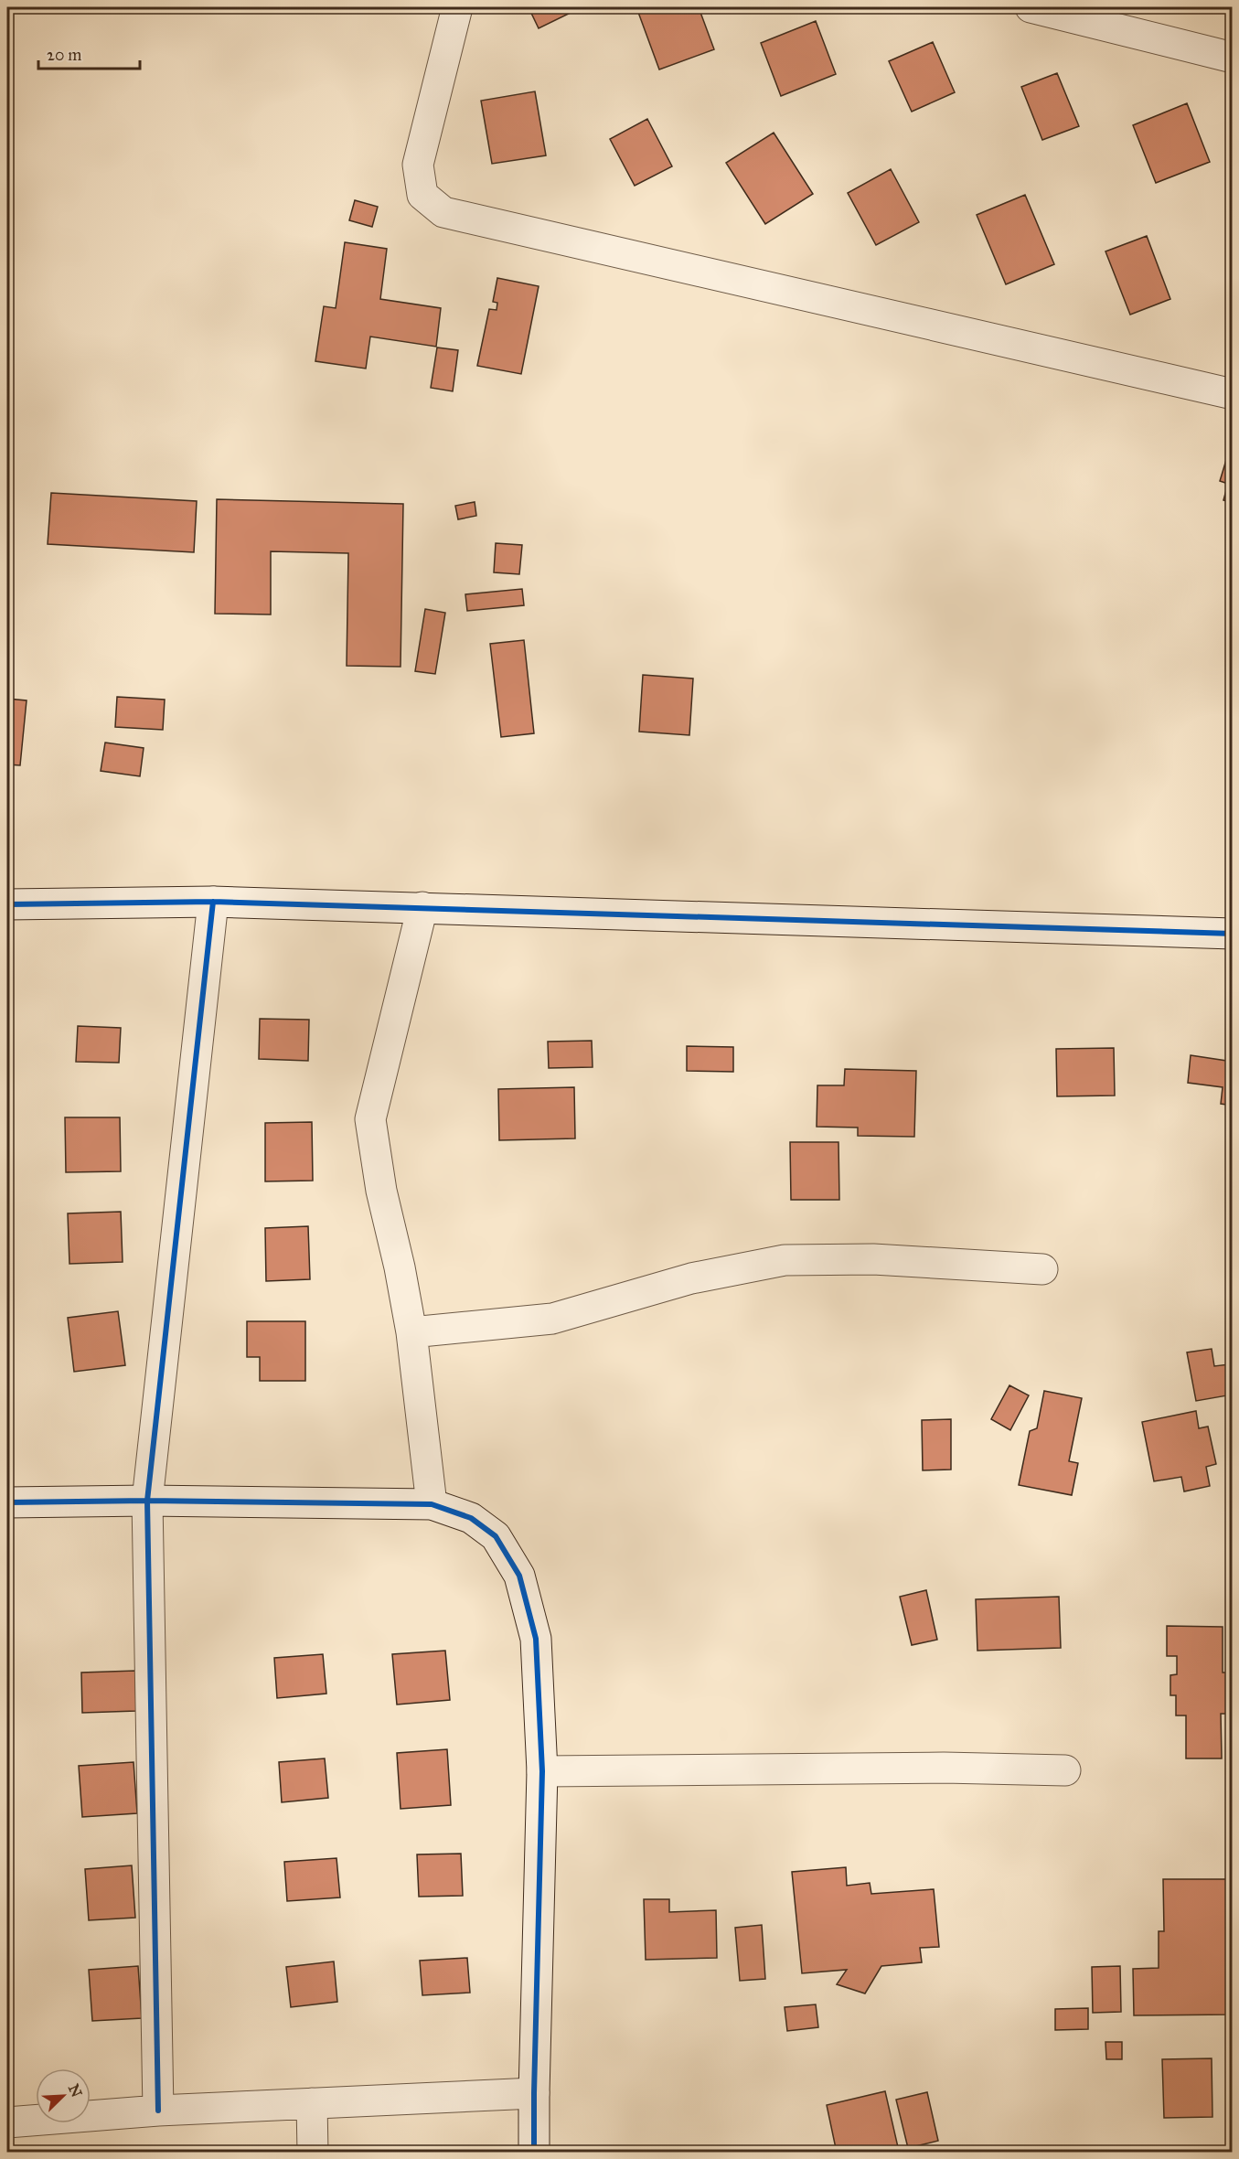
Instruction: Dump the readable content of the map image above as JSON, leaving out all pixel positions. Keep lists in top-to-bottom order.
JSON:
{
  "scale_bar": "20 m",
  "north": "top right"
}
